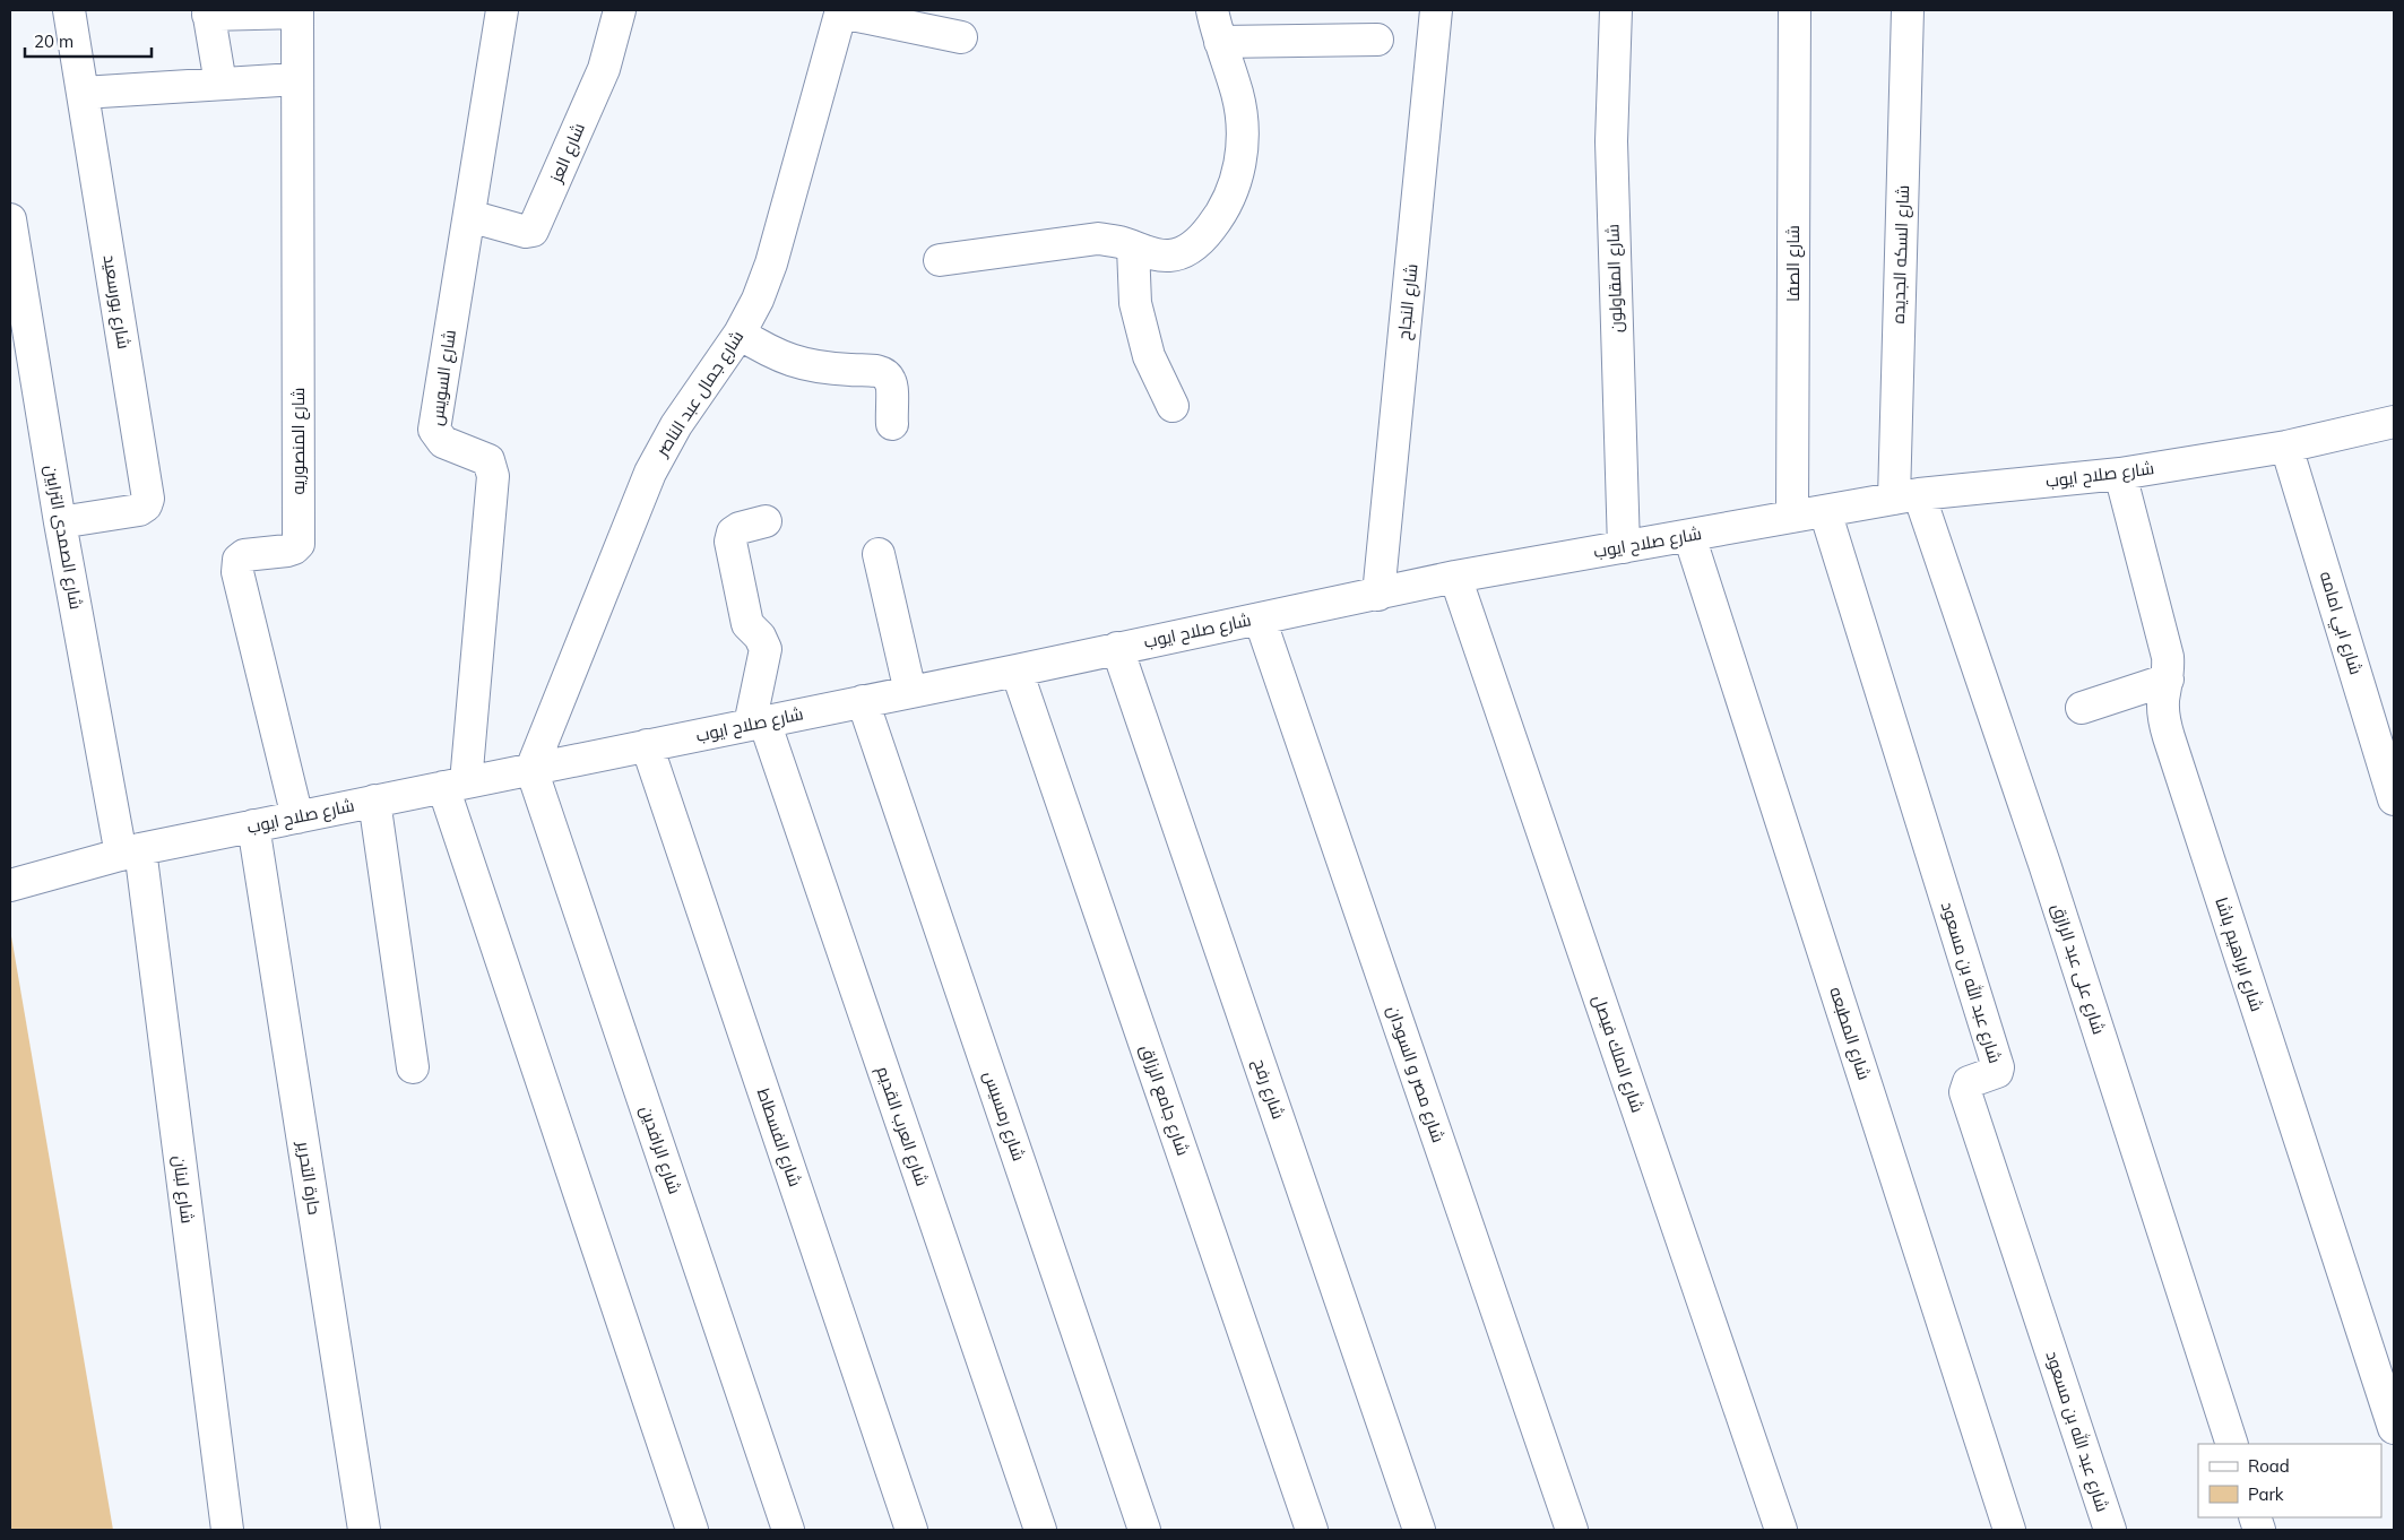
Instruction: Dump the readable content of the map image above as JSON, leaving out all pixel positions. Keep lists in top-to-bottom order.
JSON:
{
  "streets": {
    "street": [
      "شارع العز",
      "شارع السكه الجديده",
      "شارع الصفا",
      "شارع المقاولون",
      "شارع بورسعيد",
      "شارع النجاح",
      "شارع السويس",
      "شارع جمال عبد الناصر",
      "شارع المنصوريه",
      "شارع صلاح ايوب",
      "شارع الصمدى الترابين",
      "شارع ابي امامه",
      "شارع ابراهيم باشا",
      "شارع على عبد الرازق",
      "شارع عبد الله بن مسعود",
      "شارع المطبعه",
      "شارع الملك فيصل",
      "شارع مصر و السودان",
      "شارع رفح",
      "شارع جامع الرزاق",
      "شارع رمسيس",
      "شارع العرب القديم",
      "شارع الفسطاط",
      "شارع الرافدين",
      "حارة التحرير",
      "شارع لبنان"
    ]
  },
  "crossings": [
    ["شارع العز", "شارع السويس"],
    ["شارع السكه الجديده", "شارع صلاح ايوب"],
    ["شارع السكه الجديده", "شارع على عبد الرازق"],
    ["شارع الصفا", "شارع صلاح ايوب"],
    ["شارع المقاولون", "شارع صلاح ايوب"],
    ["شارع بورسعيد", "شارع الصمدى الترابين"],
    ["شارع النجاح", "شارع صلاح ايوب"],
    ["شارع السويس", "شارع صلاح ايوب"],
    ["شارع جمال عبد الناصر", "شارع صلاح ايوب"],
    ["شارع جمال عبد الناصر", "شارع الرافدين"],
    ["شارع المنصوريه", "شارع صلاح ايوب"],
    ["شارع صلاح ايوب", "شارع الصمدى الترابين"],
    ["شارع صلاح ايوب", "شارع ابي امامه"],
    ["شارع صلاح ايوب", "شارع ابراهيم باشا"],
    ["شارع صلاح ايوب", "شارع على عبد الرازق"],
    ["شارع صلاح ايوب", "شارع عبد الله بن مسعود"],
    ["شارع صلاح ايوب", "شارع المطبعه"],
    ["شارع صلاح ايوب", "شارع الملك فيصل"],
    ["شارع صلاح ايوب", "شارع مصر و السودان"],
    ["شارع صلاح ايوب", "شارع رفح"],
    ["شارع صلاح ايوب", "شارع جامع الرزاق"],
    ["شارع صلاح ايوب", "شارع رمسيس"],
    ["شارع صلاح ايوب", "شارع العرب القديم"],
    ["شارع صلاح ايوب", "شارع الفسطاط"],
    ["شارع صلاح ايوب", "شارع الرافدين"],
    ["شارع صلاح ايوب", "حارة التحرير"],
    ["شارع صلاح ايوب", "شارع لبنان"],
    ["شارع الصمدى الترابين", "شارع لبنان"]
  ],
  "legend": ["Road", "Park"],
  "scale_bar": "20 m"
}
